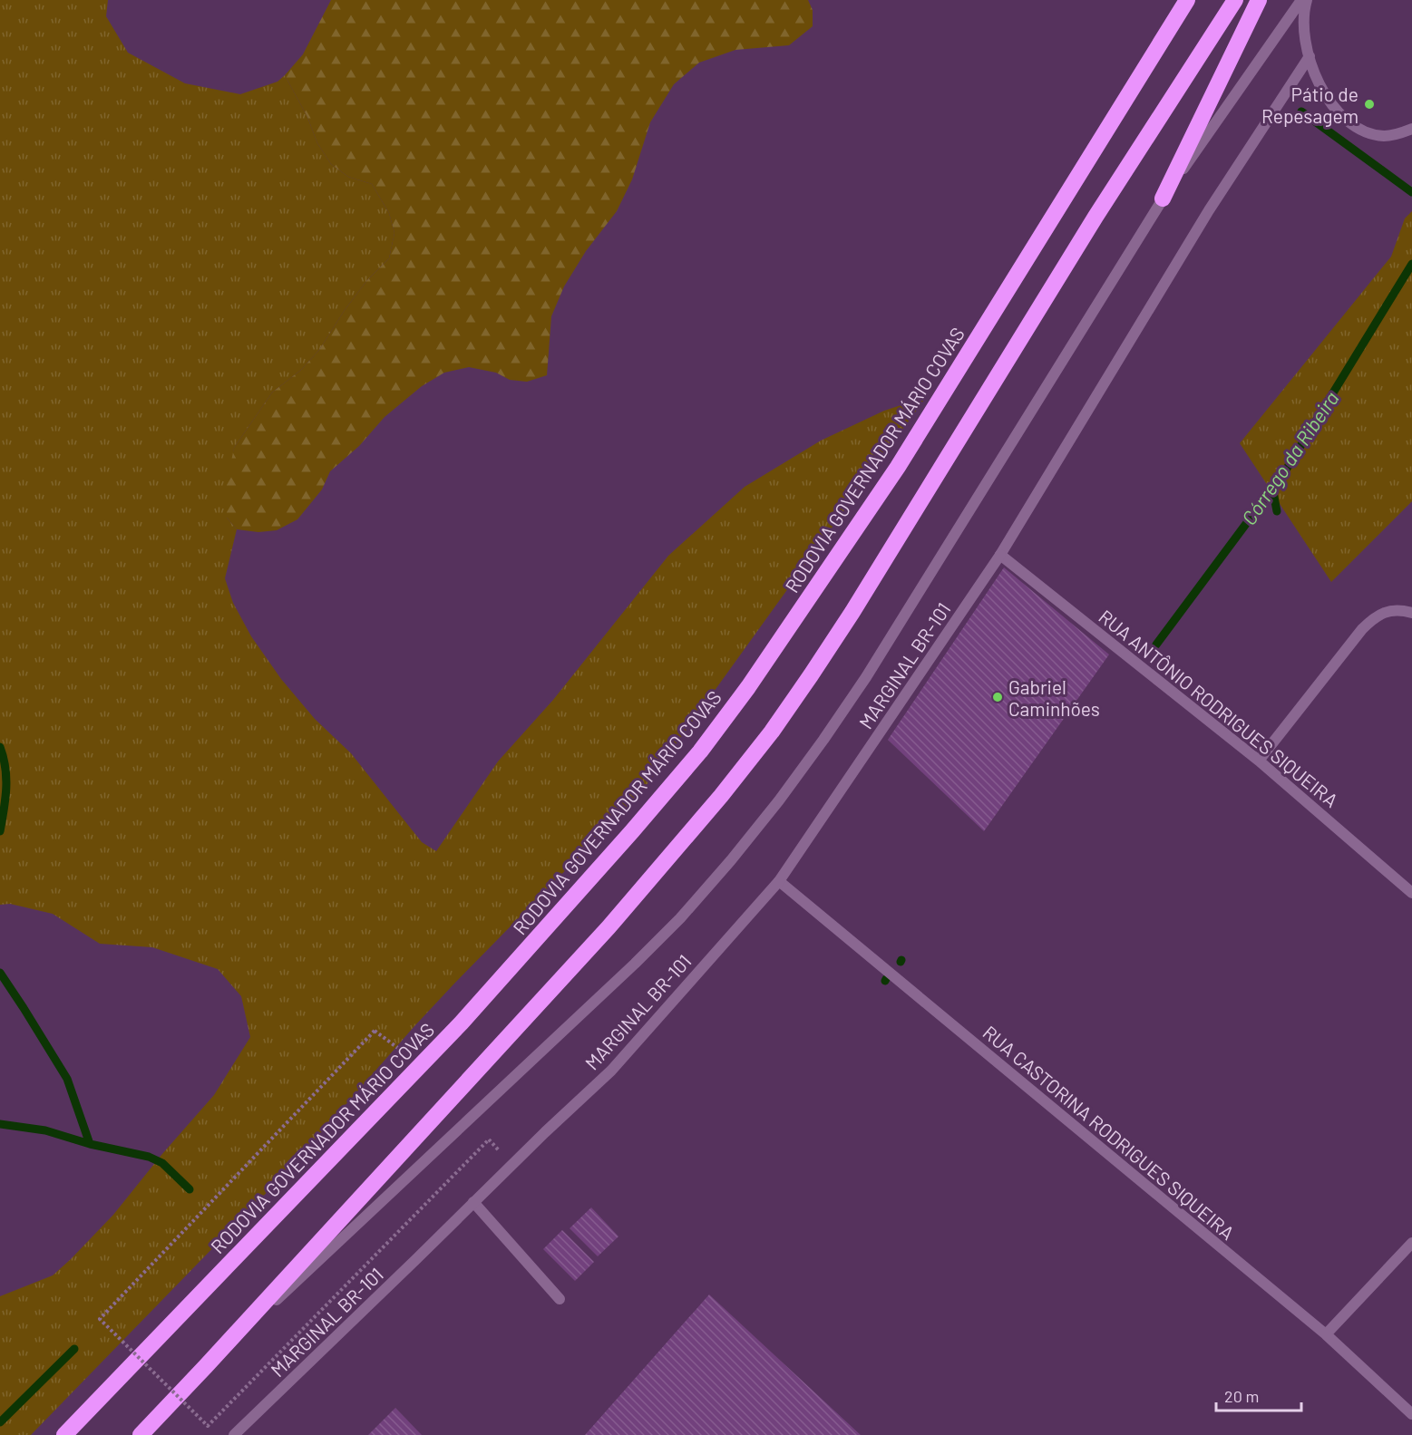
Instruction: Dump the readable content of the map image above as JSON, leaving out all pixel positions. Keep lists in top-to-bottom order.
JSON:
{
  "streets": {
    "highway": ["RODOVIA GOVERNADOR MÁRIO COVAS"],
    "street": ["MARGINAL BR-101", "RUA ANTÔNIO RODRIGUES SIQUEIRA", "RUA CASTORINA RODRIGUES SIQUEIRA"]
  },
  "crossings": [
    ["MARGINAL BR-101", "RUA ANTÔNIO RODRIGUES SIQUEIRA"],
    ["MARGINAL BR-101", "RUA CASTORINA RODRIGUES SIQUEIRA"]
  ],
  "water": ["Córrego da Ribeira"],
  "places": ["Pátio de Repesagem", "Gabriel Caminhões"],
  "scale_bar": "20 m"
}
